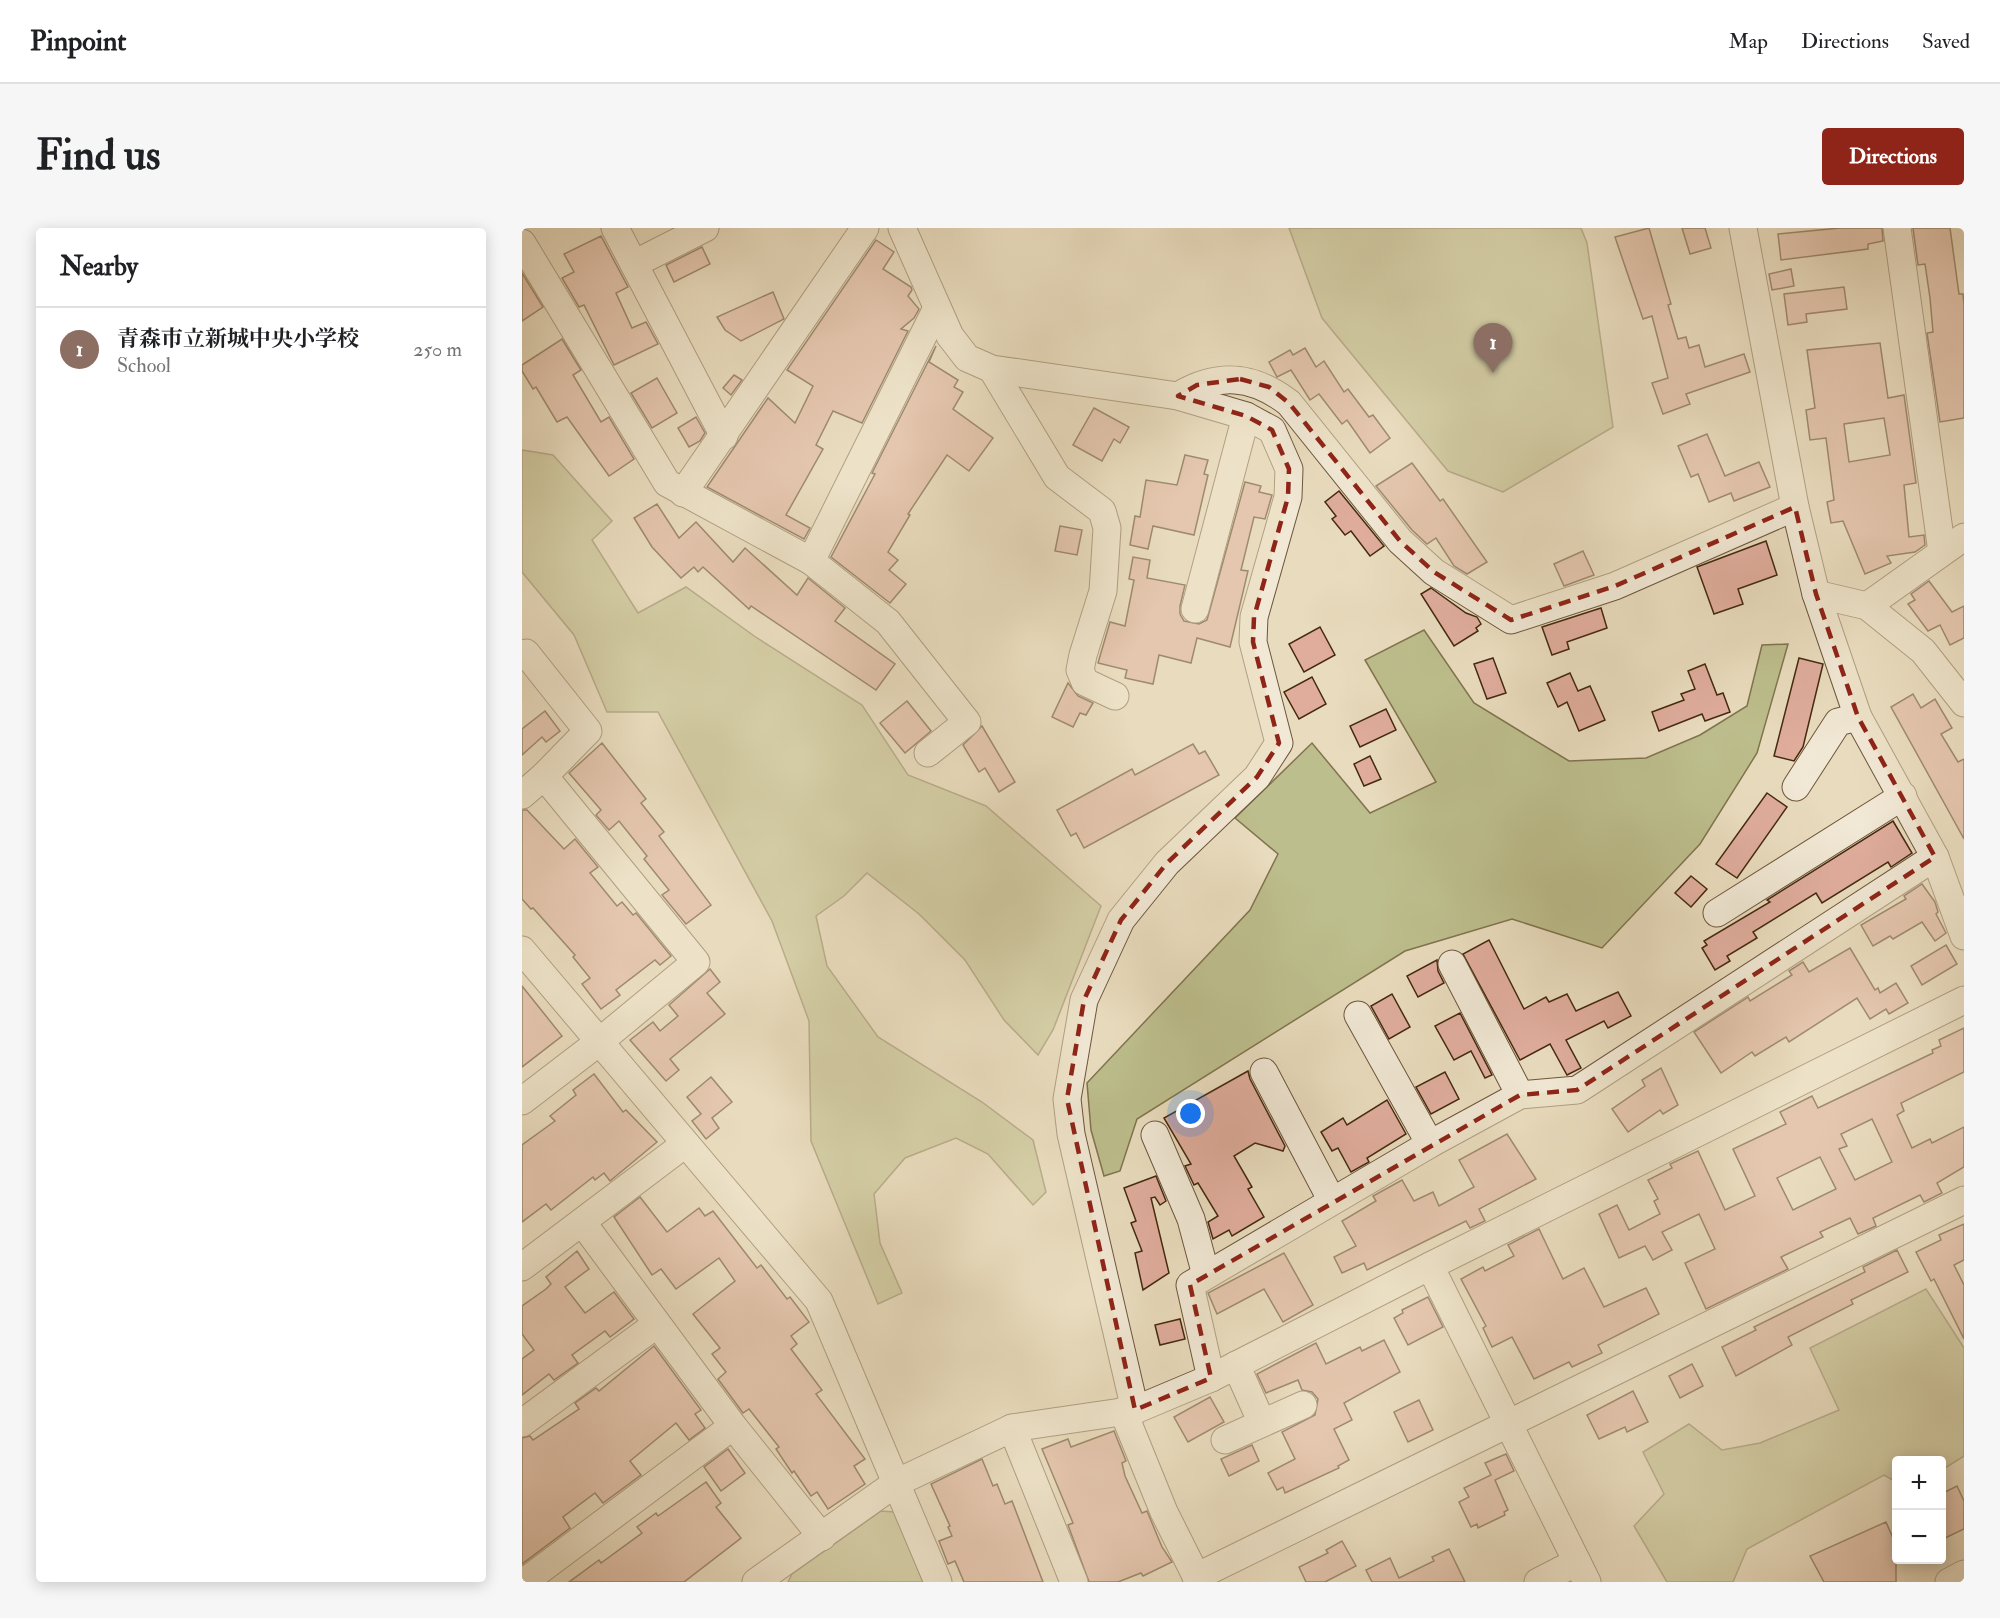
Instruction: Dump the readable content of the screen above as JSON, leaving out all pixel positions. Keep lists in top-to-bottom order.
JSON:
{
  "page": {
    "header": "Pinpoint",
    "nav": ["Map", "Directions", "Saved"],
    "buttons": "Directions",
    "title": "Find us",
    "heading": "Nearby",
    "list": [
      {
        "mark": "1",
        "name": "青森市立新城中央小学校",
        "note": "School",
        "value": "250 m"
      }
    ],
    "pins": "1",
    "map_buttons": ["+", "−"]
  }
}
